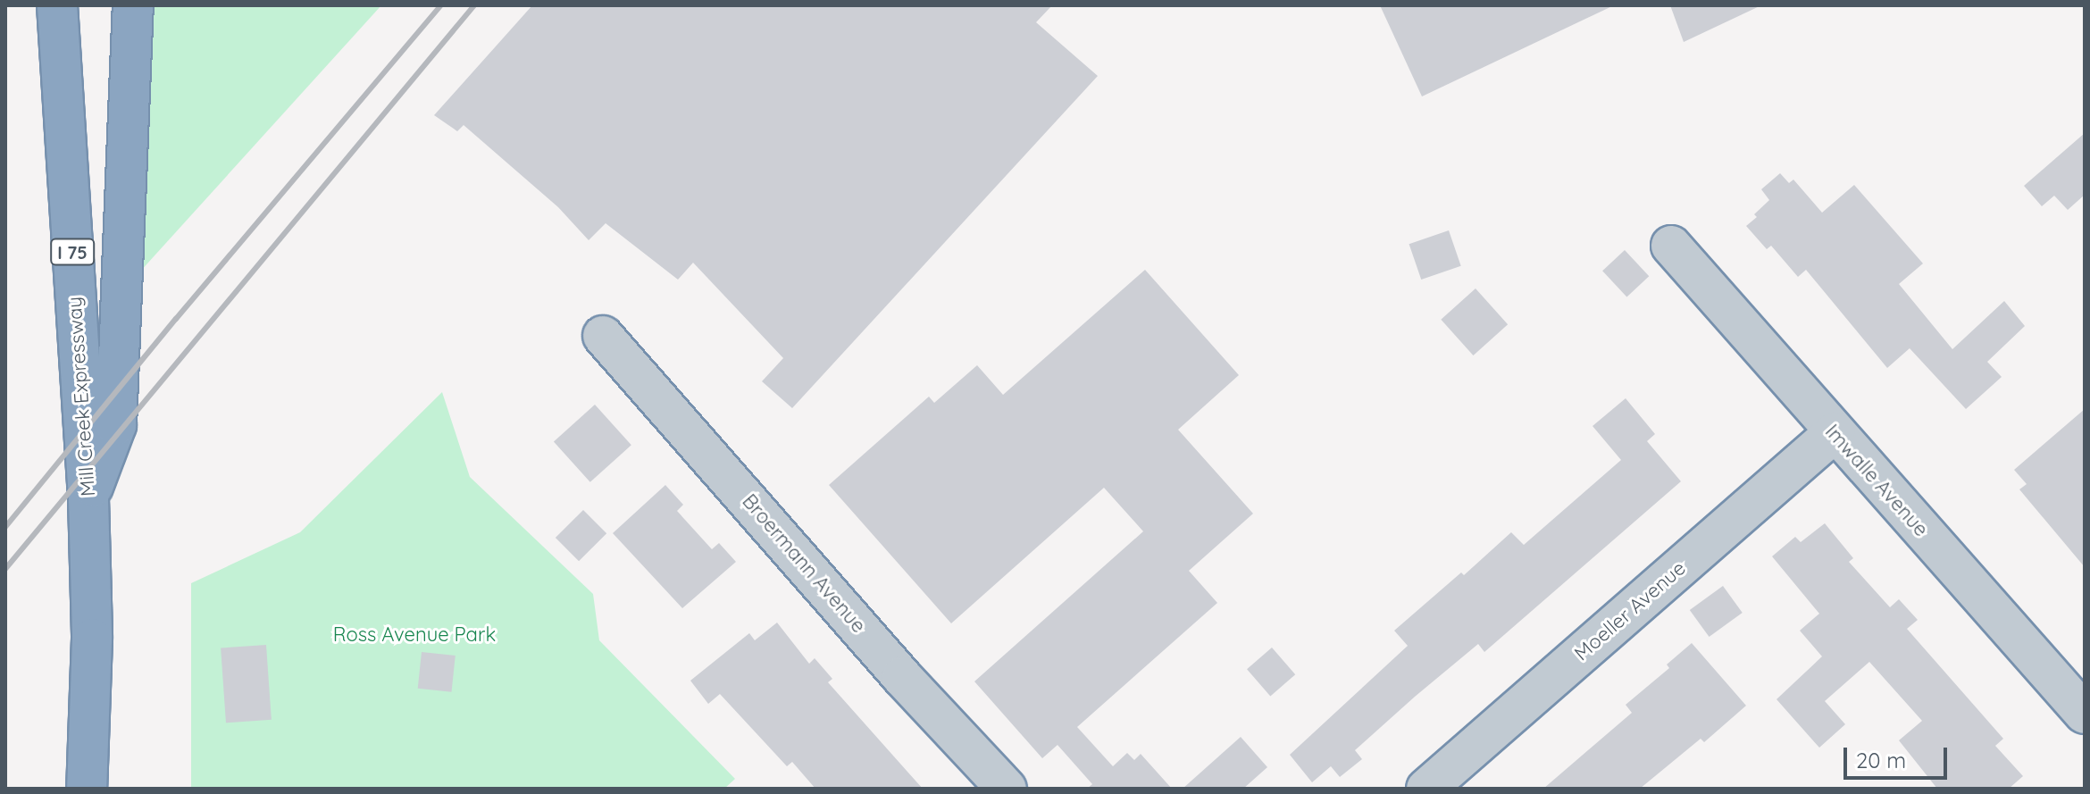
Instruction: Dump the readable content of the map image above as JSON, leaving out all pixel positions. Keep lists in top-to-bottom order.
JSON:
{
  "streets": {
    "highway": ["I 75", "Mill Creek Expressway"],
    "street": ["Imwalle Avenue", "Broermann Avenue", "Moeller Avenue"]
  },
  "crossings": [
    ["Imwalle Avenue", "Moeller Avenue"]
  ],
  "parks": ["Ross Avenue Park"],
  "scale_bar": "20 m"
}
